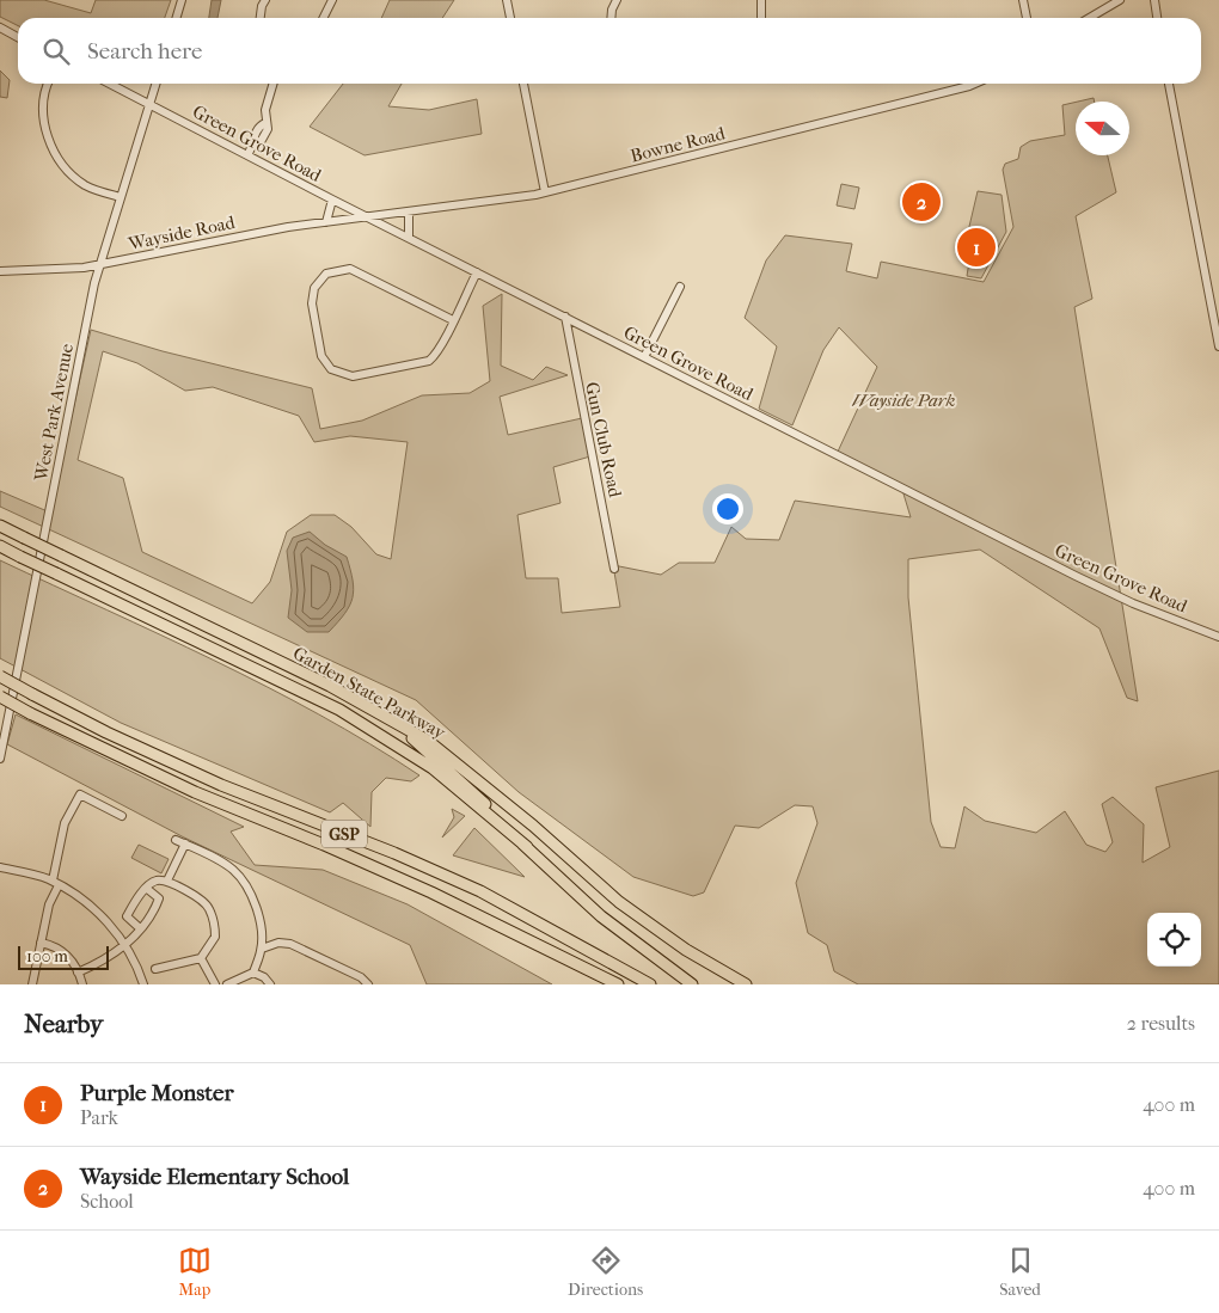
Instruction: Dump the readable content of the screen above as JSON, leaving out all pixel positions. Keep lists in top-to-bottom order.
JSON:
{
  "streets": {
    "highway": ["Garden State Parkway", "GSP"],
    "street": [
      "Green Grove Road",
      "Bowne Road",
      "Wayside Road",
      "West Park Avenue",
      "Gun Club Road"
    ]
  },
  "crossings": [
    ["Green Grove Road", "Bowne Road"],
    ["Green Grove Road", "Wayside Road"],
    ["Green Grove Road", "West Park Avenue"],
    ["Green Grove Road", "Gun Club Road"],
    ["Bowne Road", "Wayside Road"],
    ["Wayside Road", "West Park Avenue"]
  ],
  "parks": ["Wayside Park"],
  "scale_bar": "100 m",
  "north": "left",
  "page": {
    "search": "Search here",
    "pins": ["2", "1"],
    "scale": "100 m",
    "heading": ["Nearby", "2 results"],
    "list": [
      {
        "mark": "1",
        "name": "Purple Monster",
        "note": "Park",
        "value": "400 m"
      },
      {
        "mark": "2",
        "name": "Wayside Elementary School",
        "note": "School",
        "value": "400 m"
      }
    ],
    "nav": ["Map", "Directions", "Saved"]
  }
}
